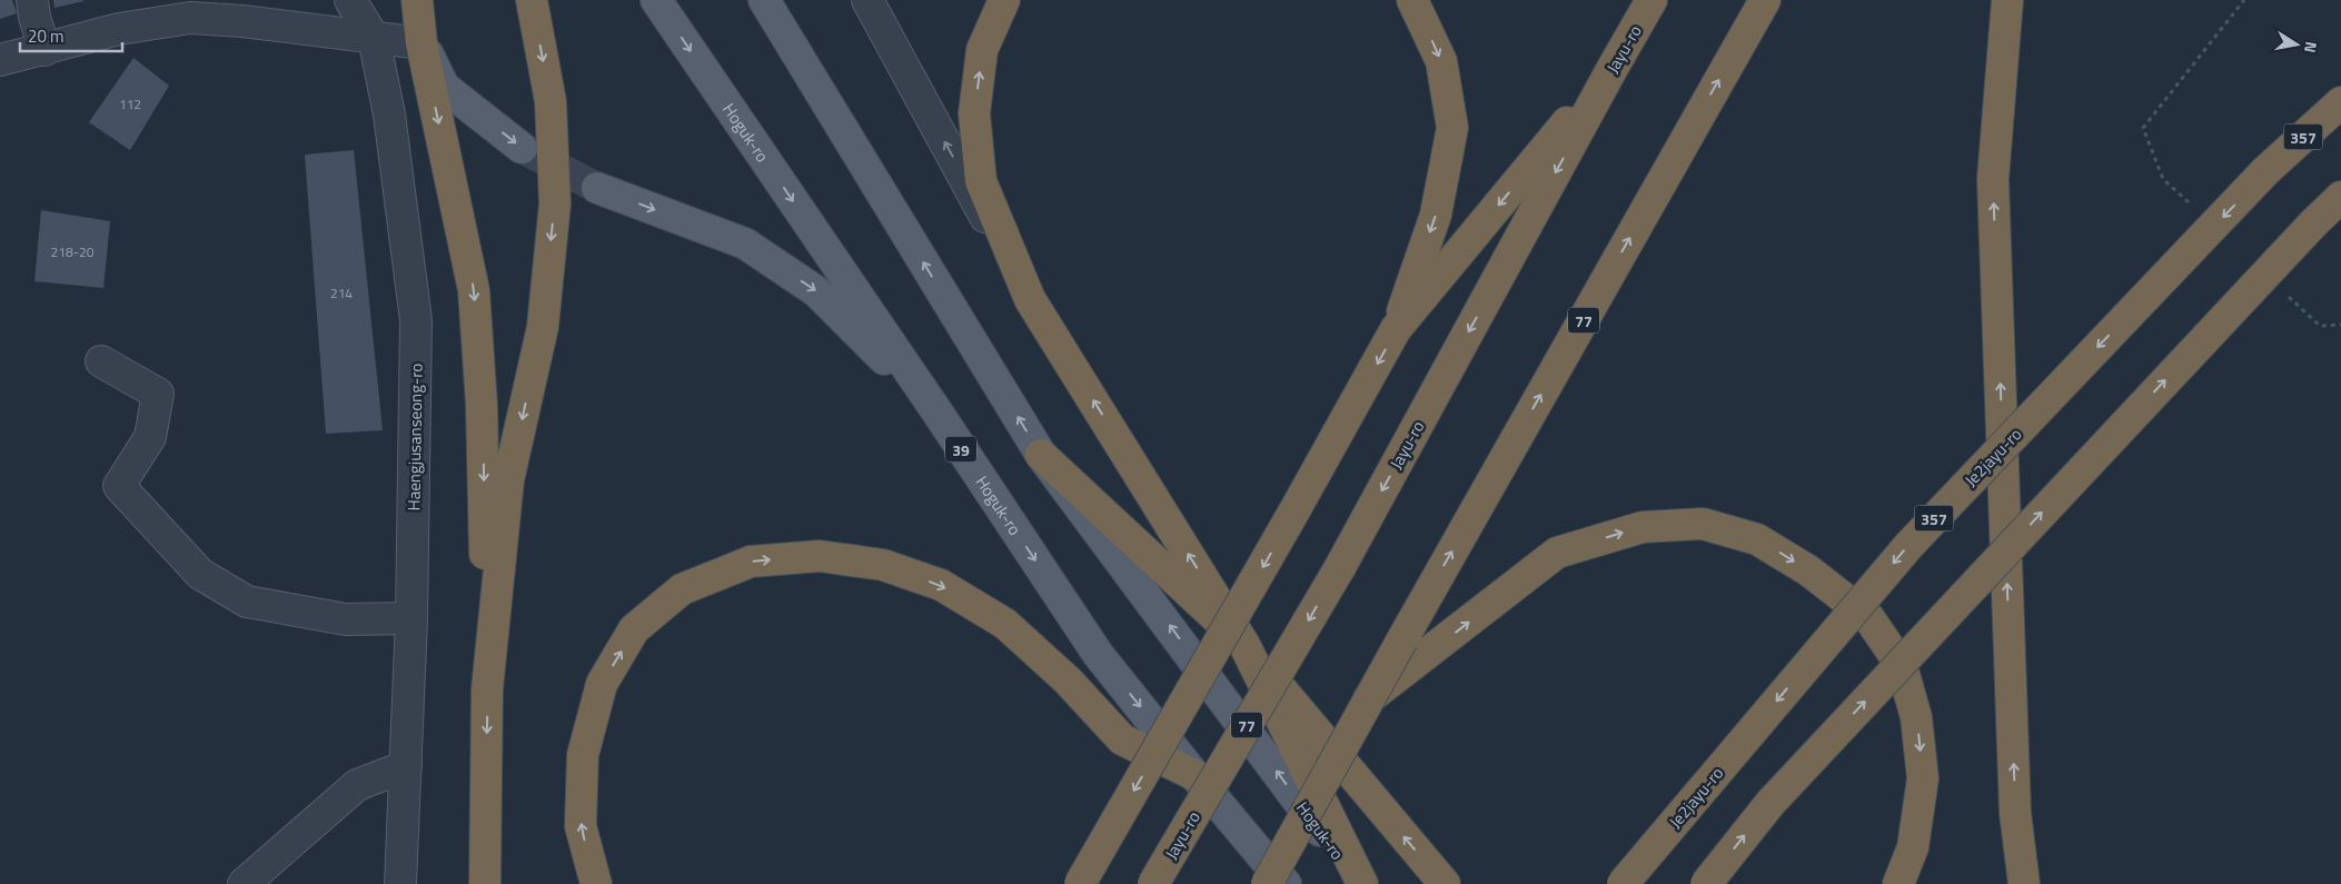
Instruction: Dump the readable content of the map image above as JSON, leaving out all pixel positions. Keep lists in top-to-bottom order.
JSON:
{
  "streets": {
    "highway": [
      "Jayu-ro",
      "357",
      "77",
      "Je2jayu-ro"
    ],
    "main road": ["Hoguk-ro", "39"],
    "street": ["Haengjusanseong-ro"]
  },
  "house_numbers": ["112", "218-20", "214"],
  "scale_bar": "20 m",
  "north": "right"
}
